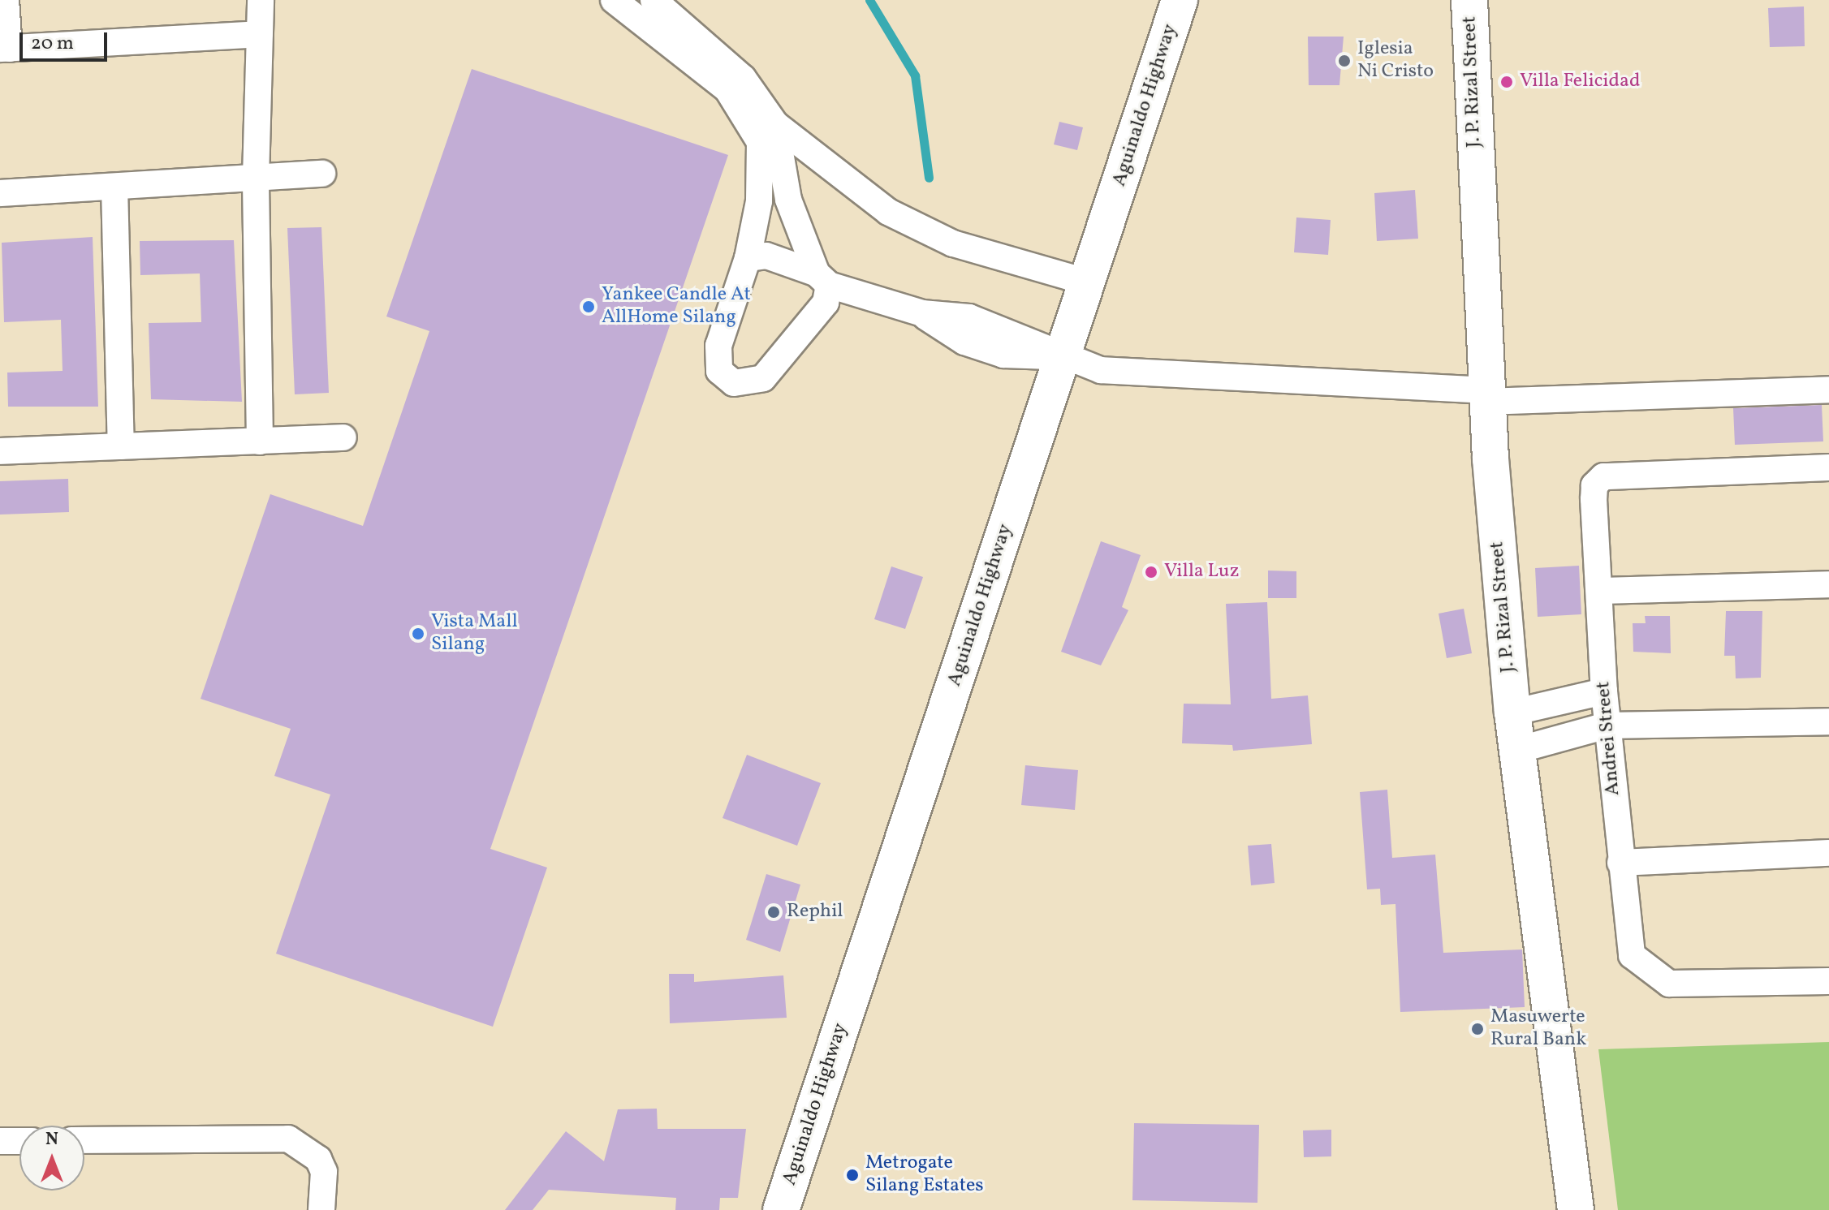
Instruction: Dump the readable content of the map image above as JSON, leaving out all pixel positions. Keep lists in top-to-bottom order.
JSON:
{
  "streets": {
    "main road": ["J. P. Rizal Street", "Aguinaldo Highway"],
    "street": ["Andrei Street"]
  },
  "places": [
    "Iglesia Ni Cristo",
    "Villa Felicidad",
    "Yankee Candle At AllHome Silang",
    "Villa Luz",
    "Vista Mall Silang",
    "Rephil",
    "Masuwerte Rural Bank",
    "Metrogate Silang Estates"
  ],
  "scale_bar": "20 m",
  "north": "top"
}
